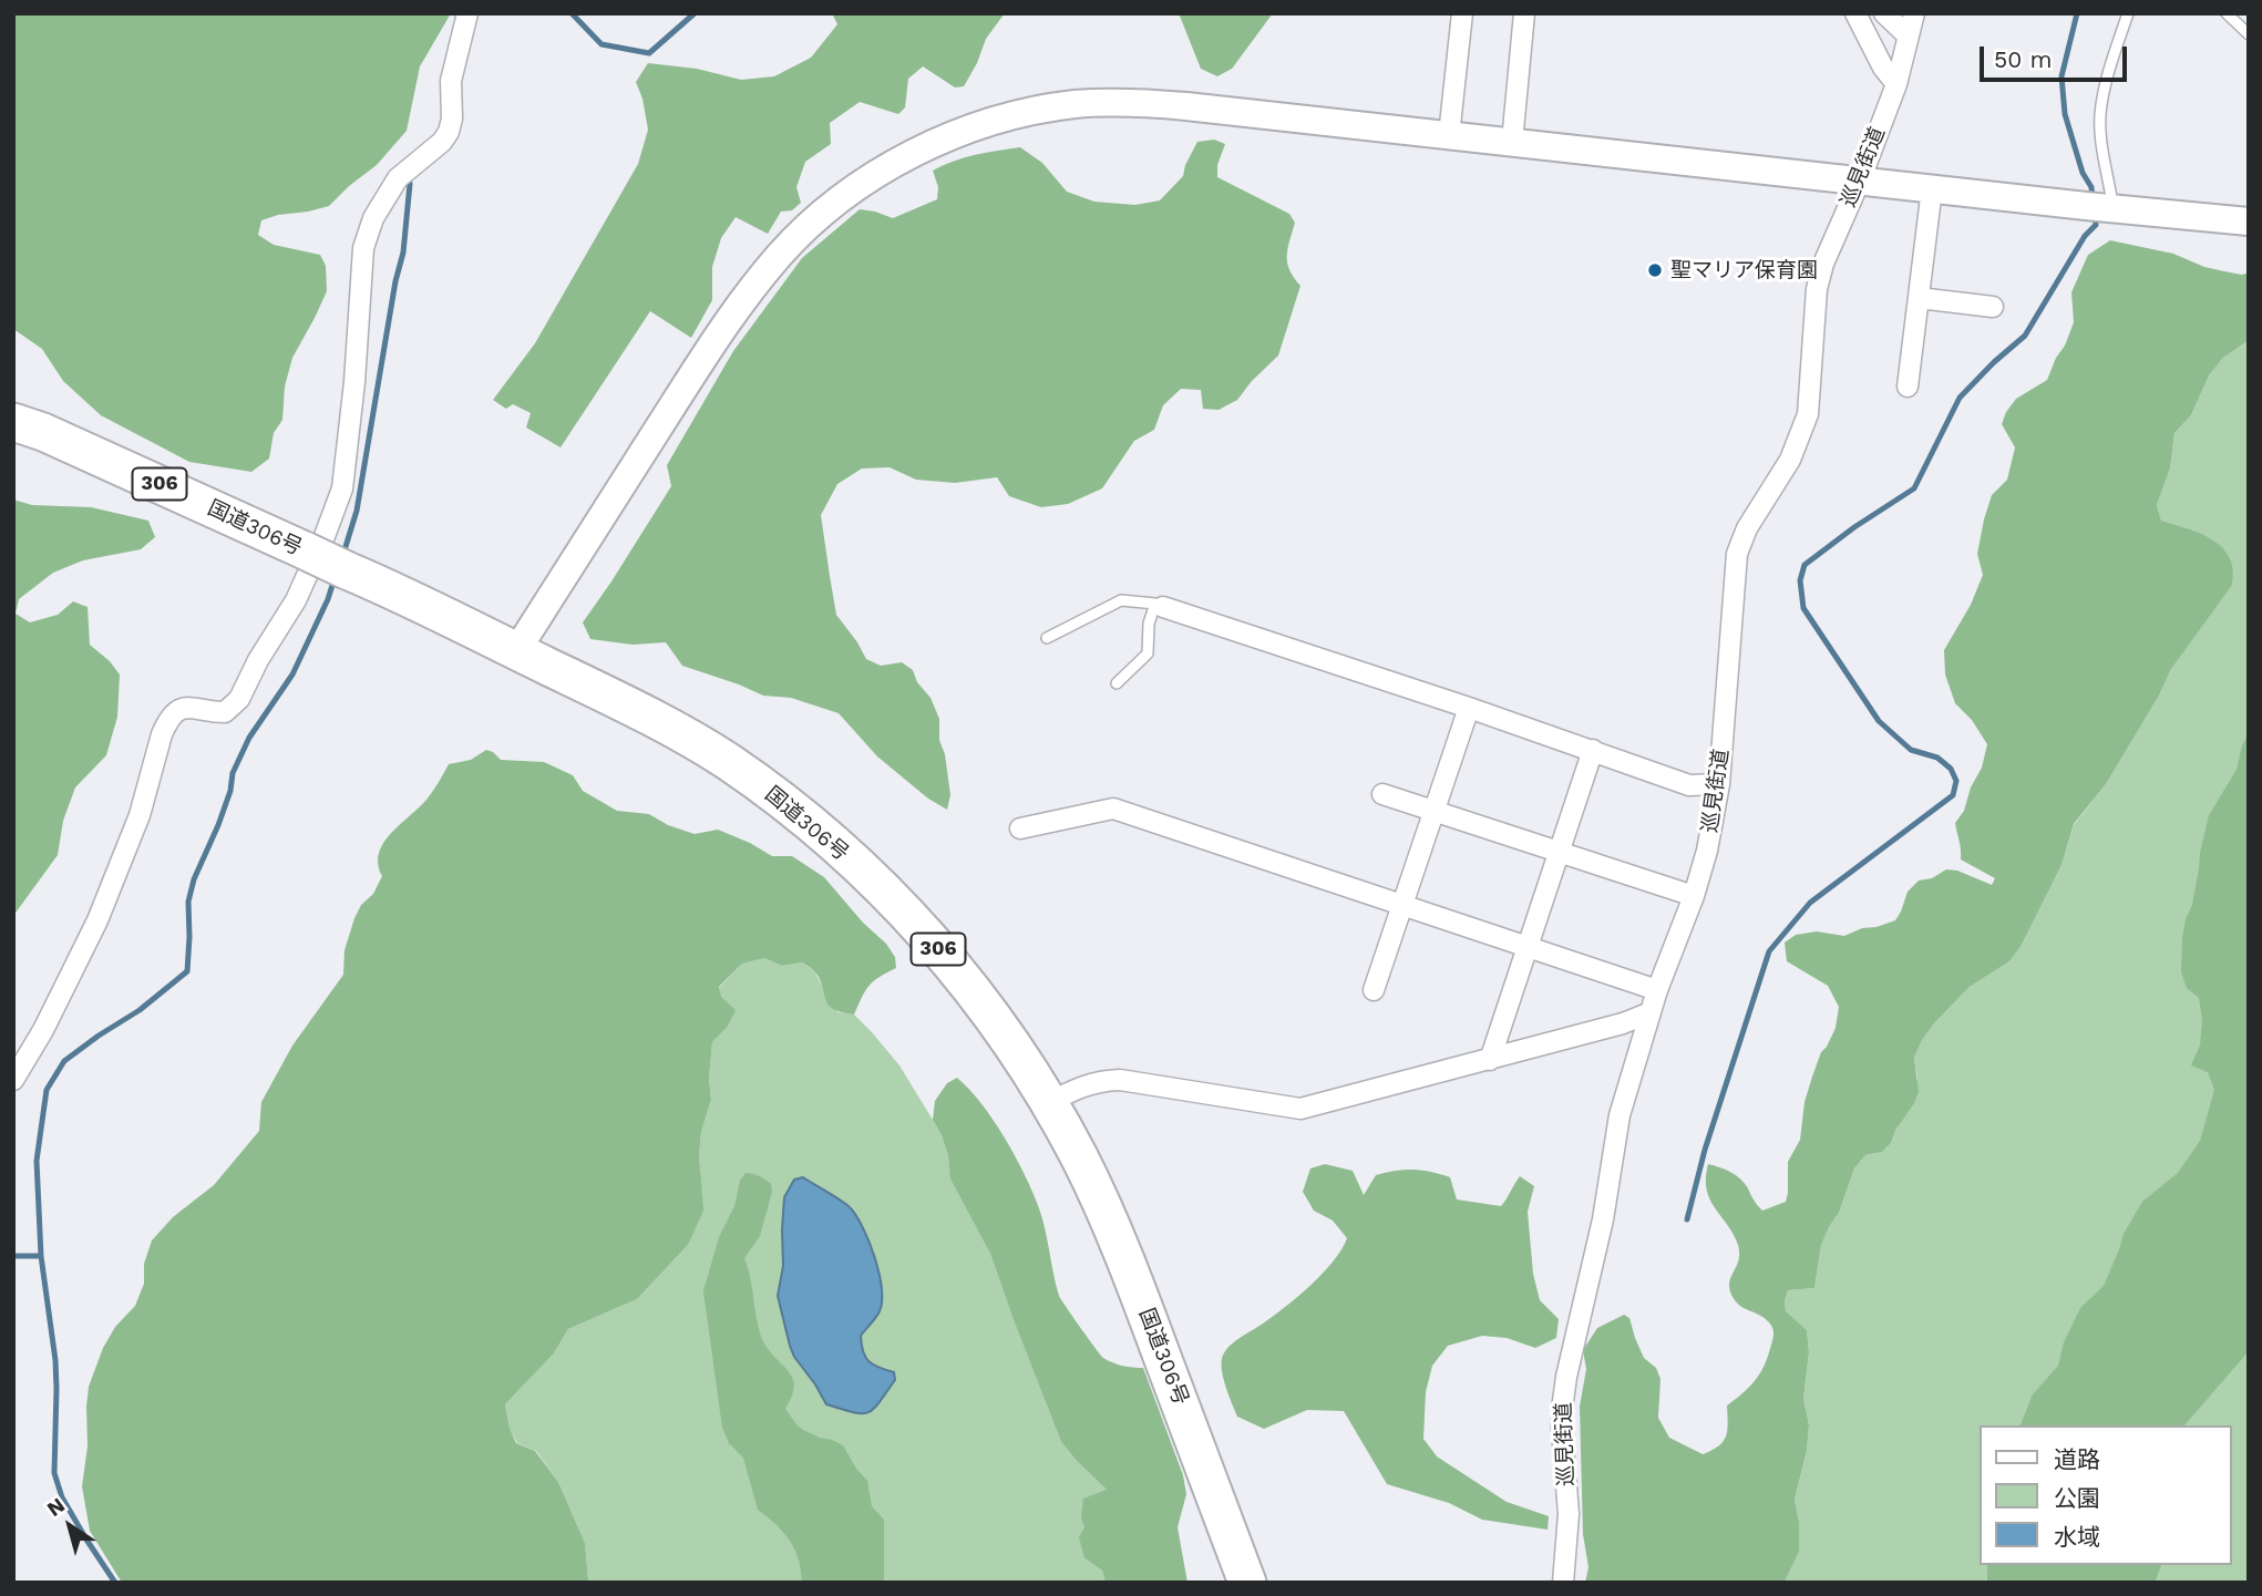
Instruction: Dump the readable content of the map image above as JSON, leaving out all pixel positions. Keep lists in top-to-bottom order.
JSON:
{
  "streets": {
    "highway": ["306", "国道306号"],
    "street": ["巡見街道"]
  },
  "places": ["聖マリア保育園"],
  "legend": ["道路", "公園", "水域"],
  "scale_bar": "50 m",
  "north": "top left"
}
